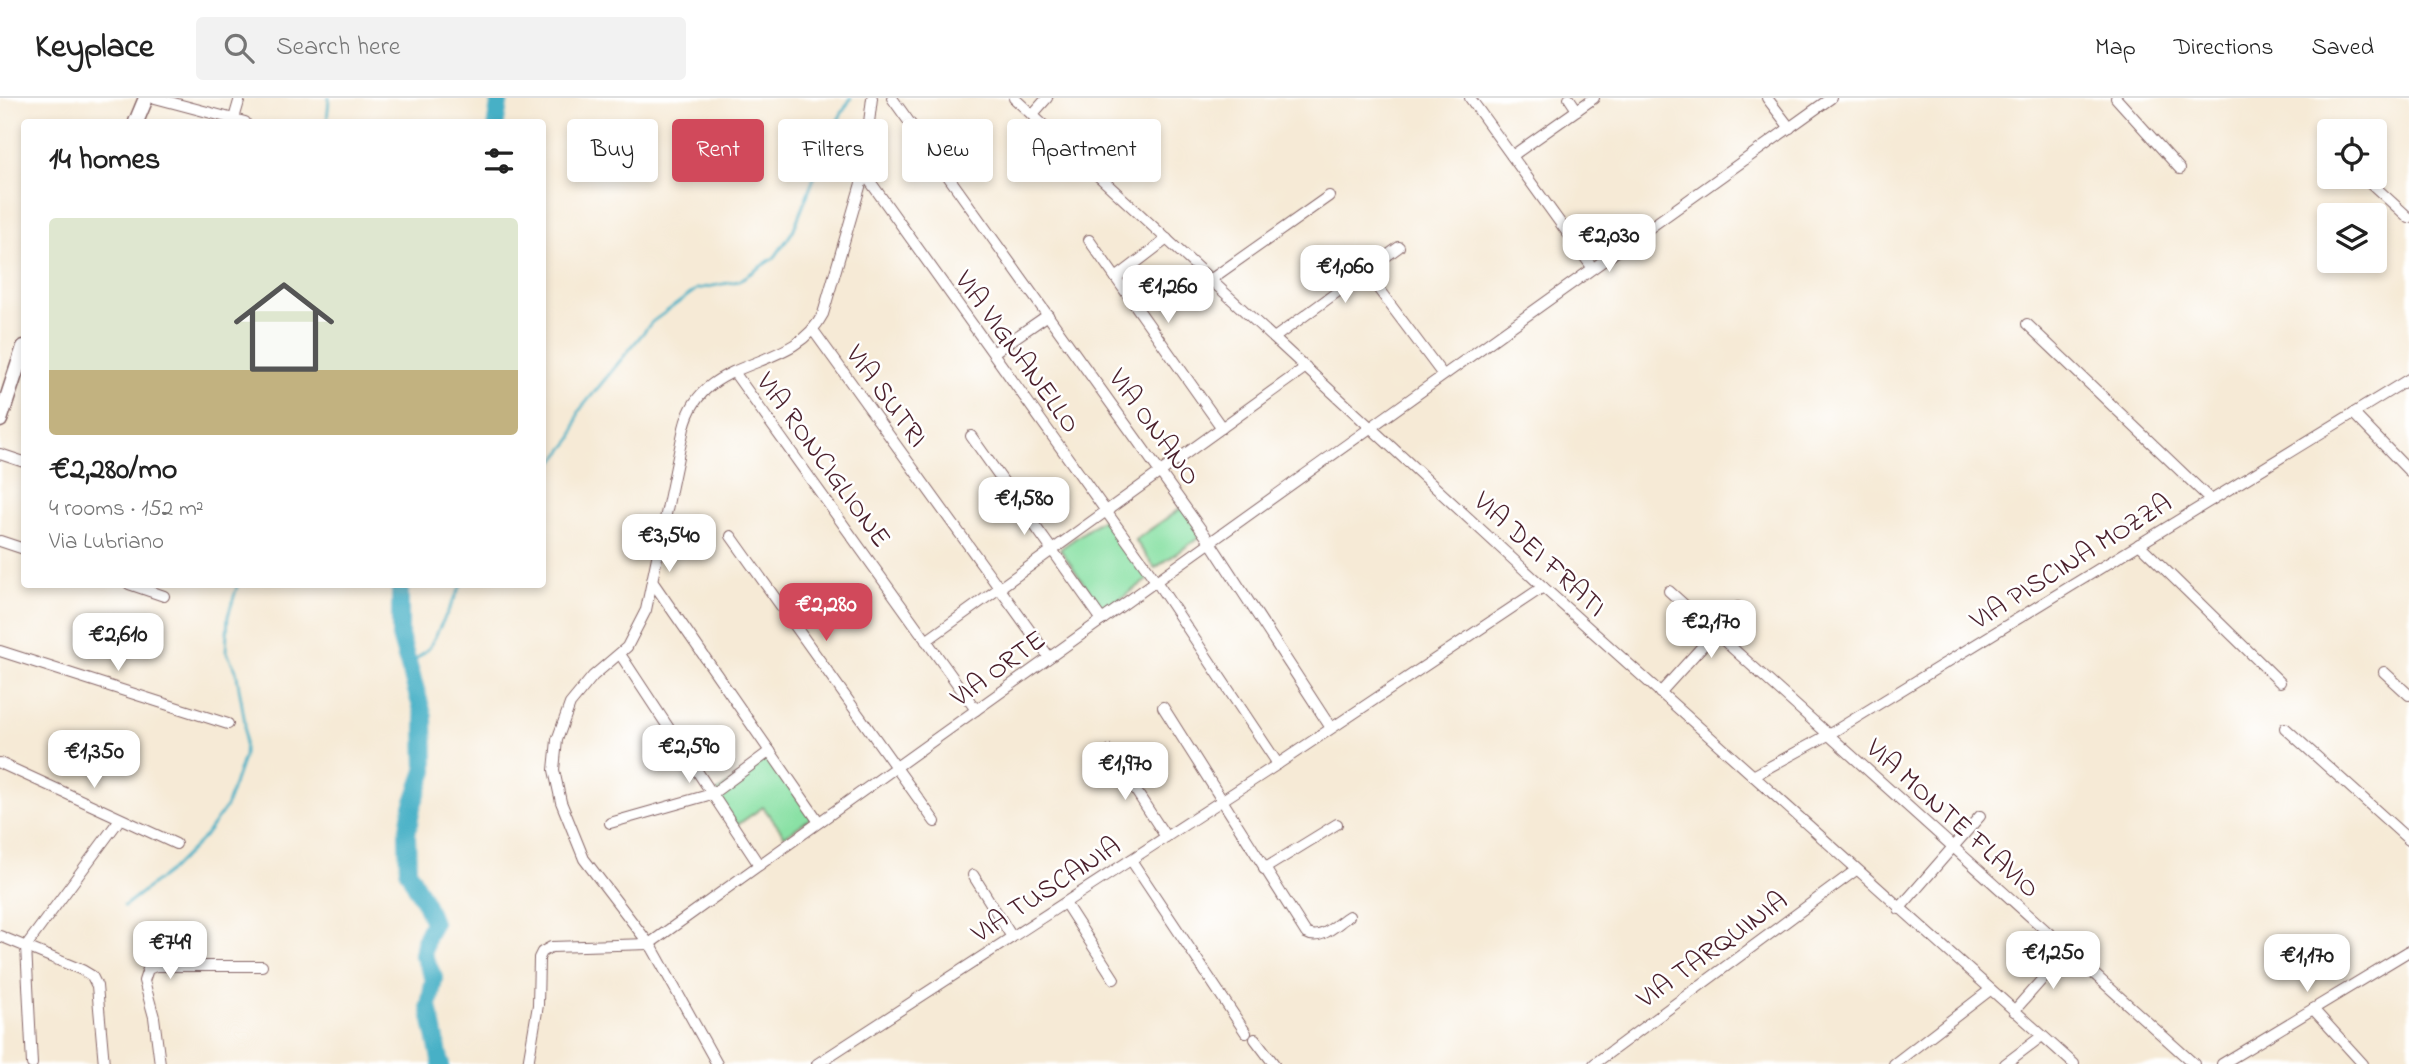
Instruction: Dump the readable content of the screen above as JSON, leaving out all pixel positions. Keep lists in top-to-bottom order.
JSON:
{
  "streets": {
    "street": [
      "VIA VIGNANELLO",
      "VIA SUTRI",
      "VIA ONANO",
      "VIA RONCIGLIONE",
      "VIA DEI FRATI",
      "VIA PISCINA MOZZA",
      "VIA ORTE",
      "VIA MONTE FLAVIO",
      "VIA TUSCANIA",
      "VIA TARQUINIA"
    ]
  },
  "crossings": [
    ["VIA VIGNANELLO", "VIA ORTE"],
    ["VIA VIGNANELLO", "VIA TUSCANIA"],
    ["VIA SUTRI", "VIA ORTE"],
    ["VIA ONANO", "VIA ORTE"],
    ["VIA ONANO", "VIA TUSCANIA"],
    ["VIA RONCIGLIONE", "VIA ORTE"],
    ["VIA DEI FRATI", "VIA PISCINA MOZZA"],
    ["VIA DEI FRATI", "VIA ORTE"],
    ["VIA DEI FRATI", "VIA TUSCANIA"],
    ["VIA DEI FRATI", "VIA TARQUINIA"],
    ["VIA PISCINA MOZZA", "VIA MONTE FLAVIO"]
  ],
  "page": {
    "header": "Keyplace",
    "search": "Search here",
    "nav": ["Map", "Directions", "Saved"],
    "chip": [
      "Buy",
      "Rent",
      "Filters",
      "New",
      "Apartment"
    ],
    "heading": "14 homes",
    "list": [
      {
        "name": "€2,280/mo",
        "note": "4 rooms · 152 m² · Via Lubriano"
      }
    ],
    "price": [
      "€2,030",
      "€1,060",
      "€1,260",
      "€1,580",
      "€3,540",
      "€2,280",
      "€2,170",
      "€2,610",
      "€2,590",
      "€1,350",
      "€1,970",
      "€749",
      "€1,250",
      "€1,170"
    ]
  }
}
